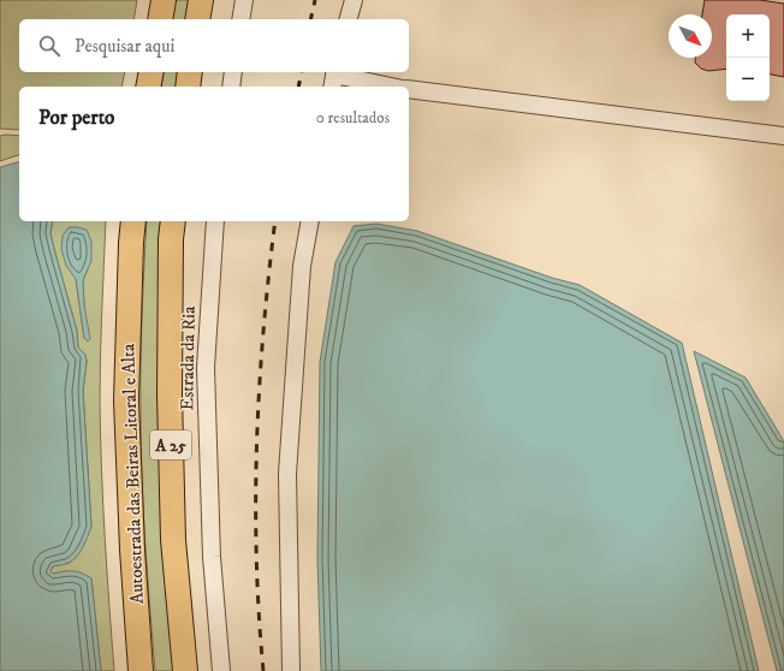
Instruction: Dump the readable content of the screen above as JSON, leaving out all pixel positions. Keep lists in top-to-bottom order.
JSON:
{
  "streets": {
    "highway": ["A 25", "Autoestrada das Beiras Litoral e Alta"],
    "street": ["Estrada da Ria"]
  },
  "north": "bottom right",
  "page": {
    "map_buttons": ["+", "−"],
    "search": "Pesquisar aqui",
    "heading": ["Por perto", "0 resultados"]
  }
}
